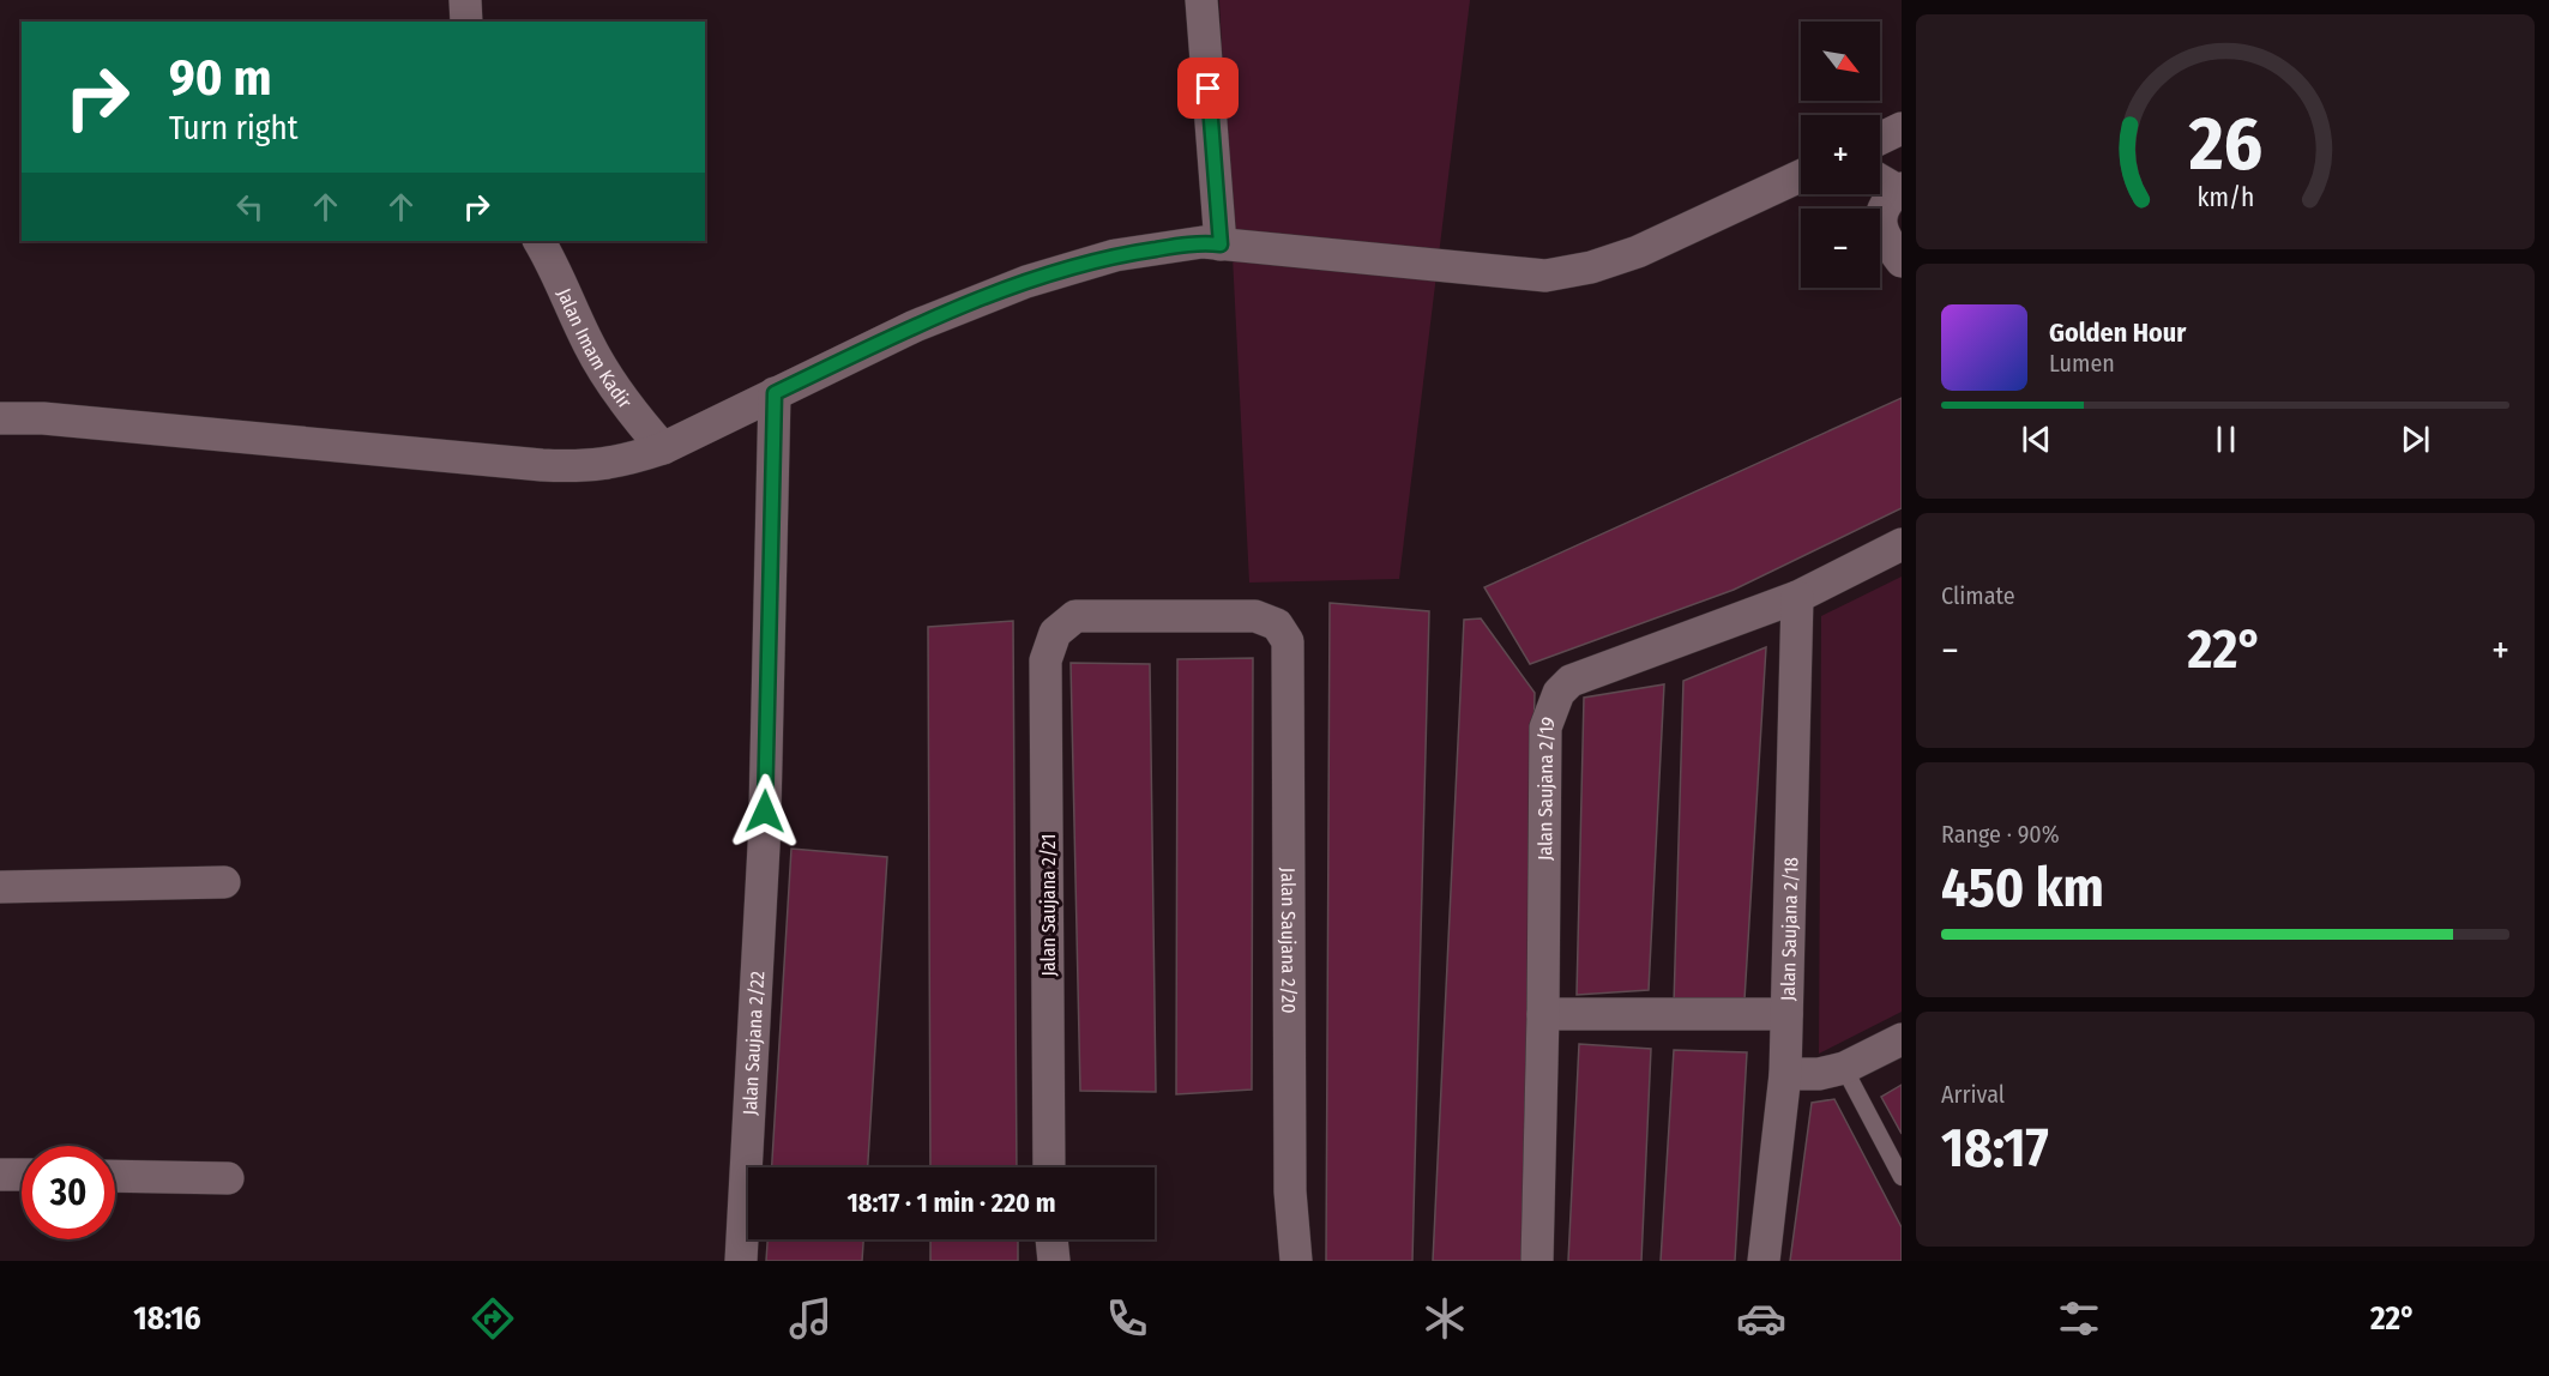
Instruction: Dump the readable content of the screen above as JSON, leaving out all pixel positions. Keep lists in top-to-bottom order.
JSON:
{
  "streets": {
    "street": [
      "Jalan Imam Kadir",
      "Jalan Saujana 2/19",
      "Jalan Saujana 2/21",
      "Jalan Saujana 2/18",
      "Jalan Saujana 2/20",
      "Jalan Saujana 2/22"
    ]
  },
  "crossings": [
    ["Jalan Saujana 2/19", "Jalan Saujana 2/18"],
    ["Jalan Saujana 2/21", "Jalan Saujana 2/20"]
  ],
  "north": "bottom right",
  "page": {
    "map_buttons": ["+", "−"],
    "turn": ["90 m", "Turn right"],
    "song": ["Golden Hour", "Lumen"],
    "tile": [
      "Climate",
      ["Range · 90%", "450 km"],
      ["Arrival", "18:17"]
    ],
    "heat": ["−", "22°", "+"],
    "limit": "30",
    "trip": "18:17 · 1 min · 220 m",
    "tabs": ["18:16", "22°"],
    "gauge": ["26", "km/h"]
  }
}
